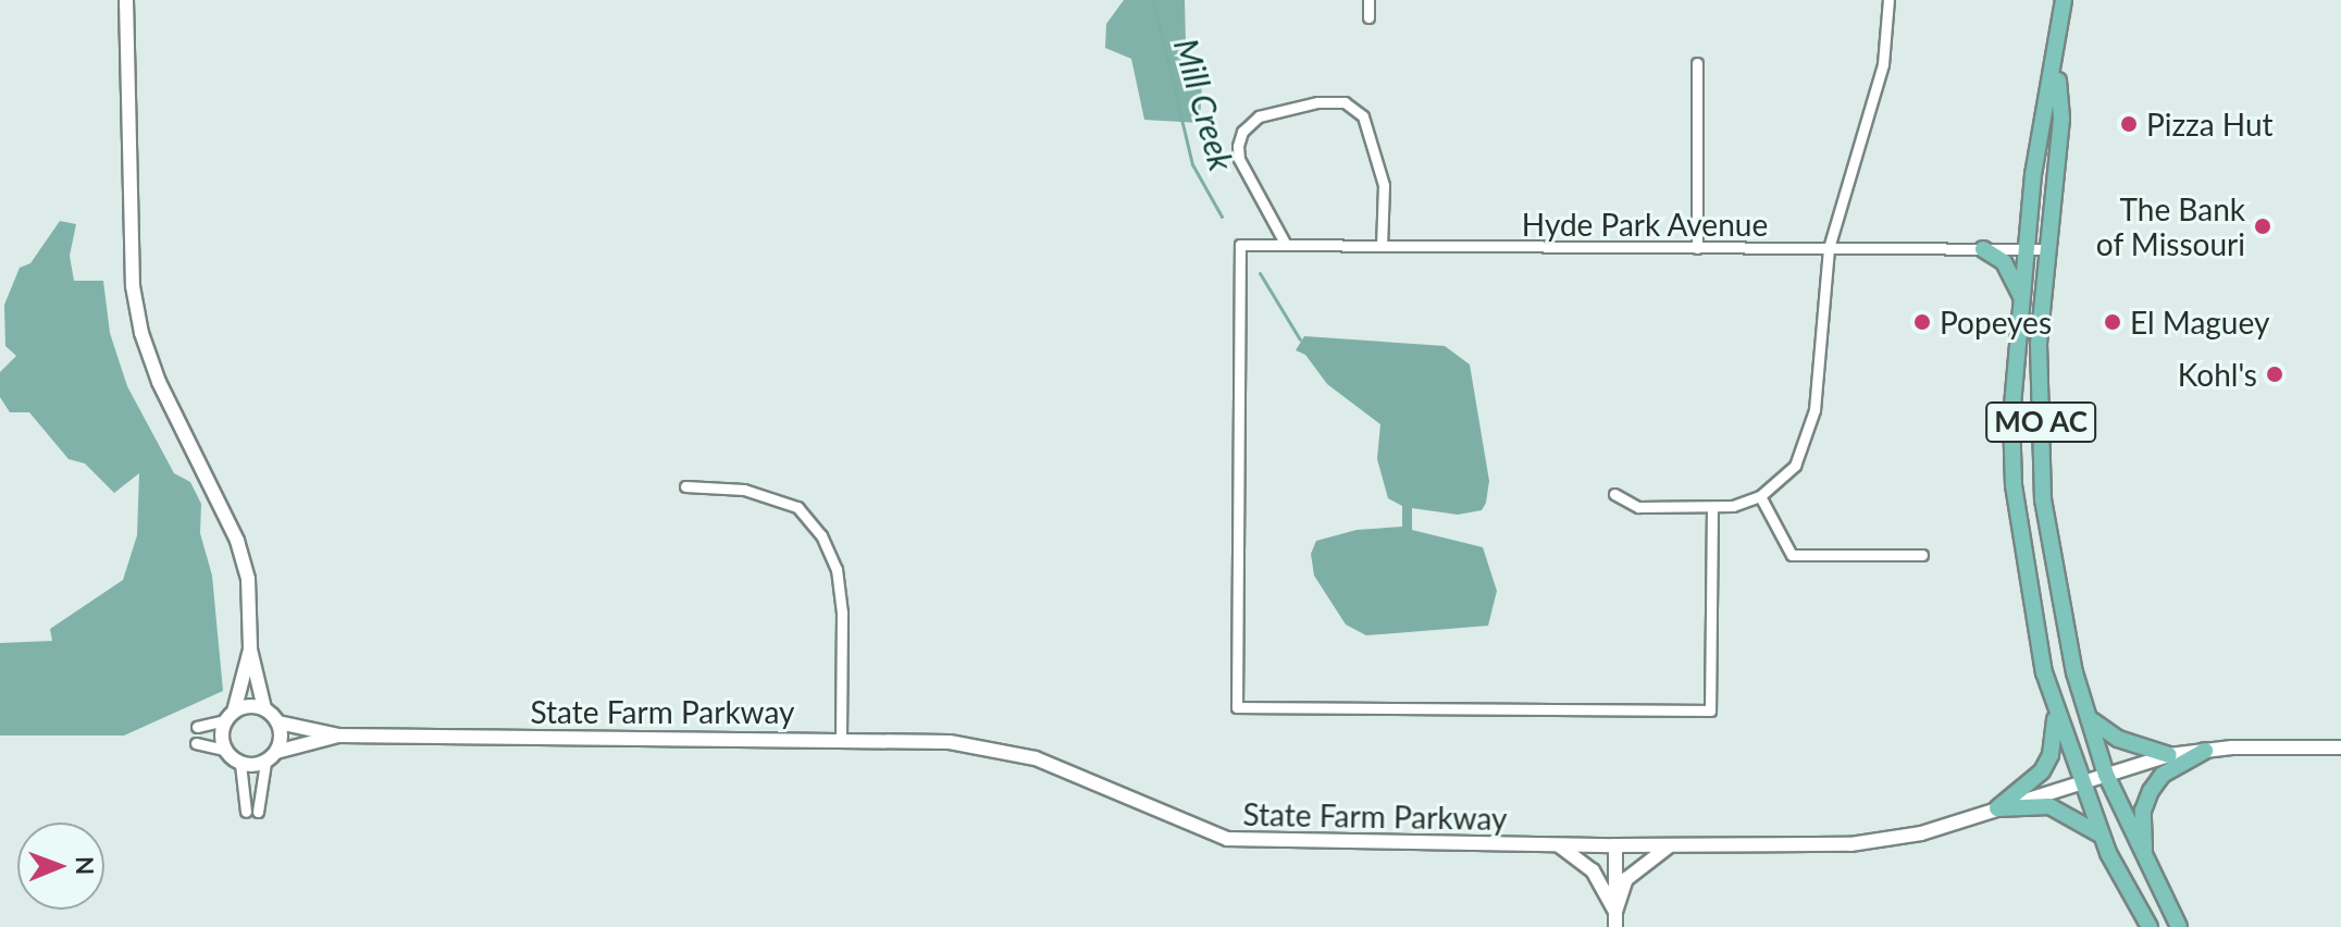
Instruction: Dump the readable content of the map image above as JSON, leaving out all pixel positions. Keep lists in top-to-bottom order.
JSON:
{
  "streets": {
    "main road": ["MO AC"],
    "street": ["Hyde Park Avenue", "State Farm Parkway"]
  },
  "crossings": [
    ["Hyde Park Avenue", "MO AC"],
    ["MO AC", "State Farm Parkway"]
  ],
  "water": ["Mill Creek"],
  "places": [
    "Pizza Hut",
    "The Bank of Missouri",
    "Popeyes",
    "El Maguey",
    "Kohl's"
  ],
  "north": "right"
}
